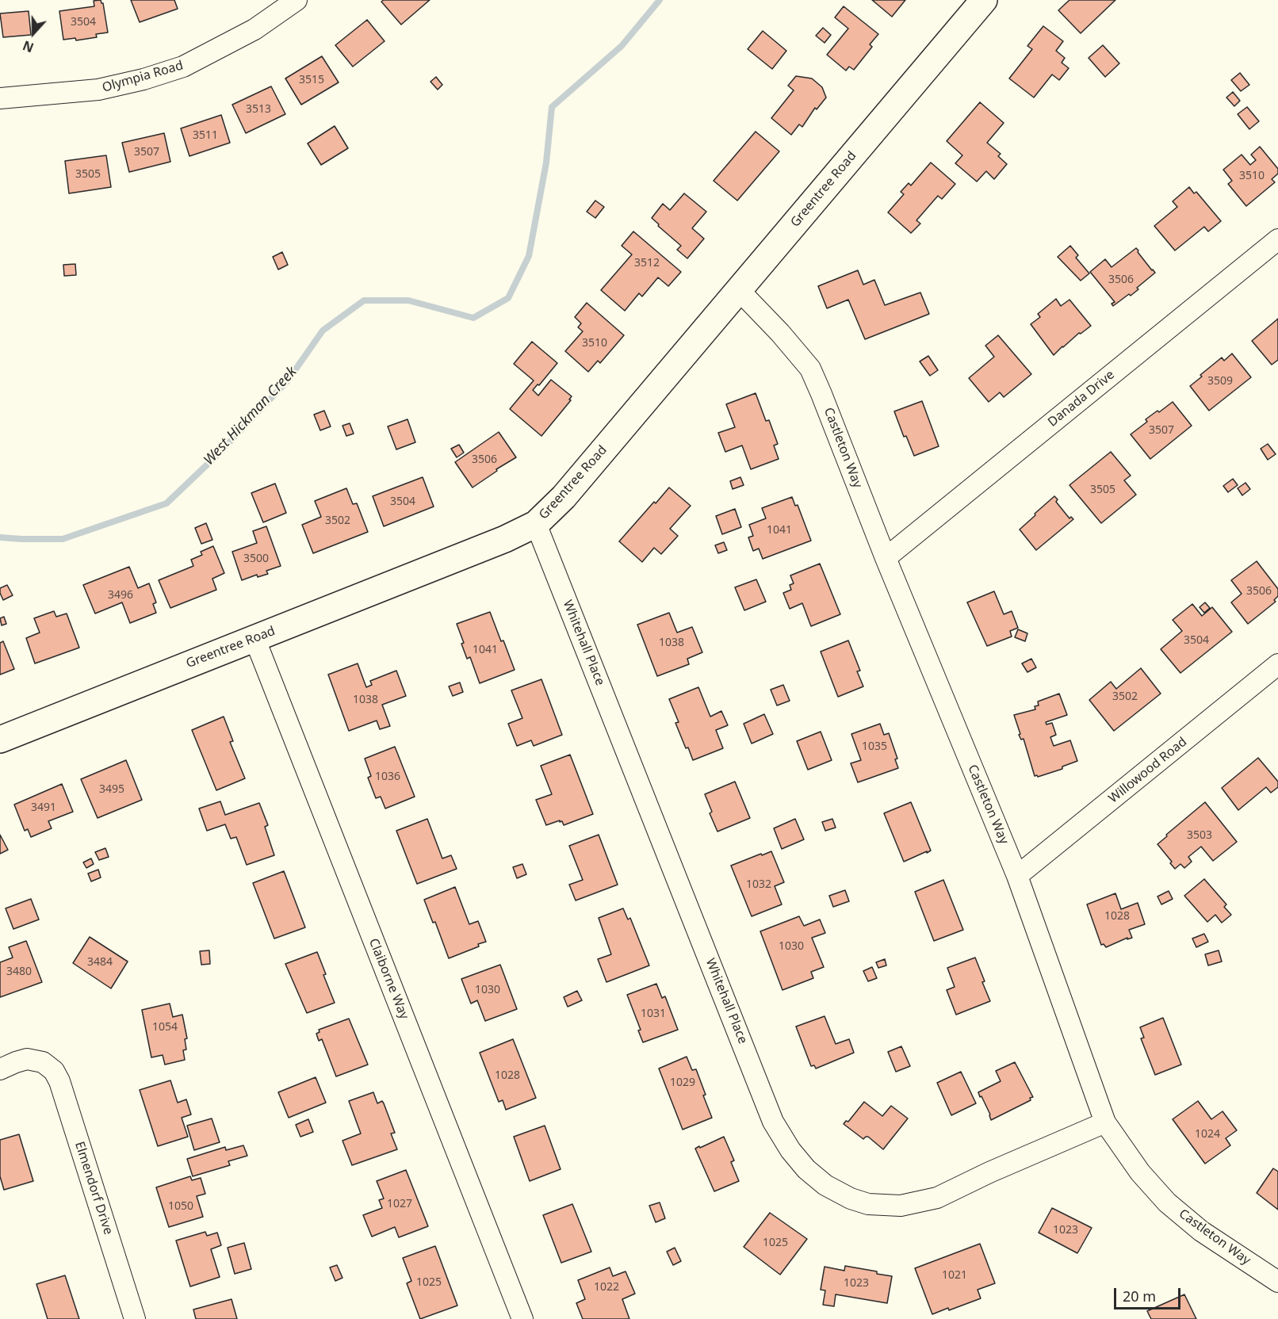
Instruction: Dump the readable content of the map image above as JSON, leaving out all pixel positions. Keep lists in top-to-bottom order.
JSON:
{
  "streets": {
    "street": [
      "Olympia Road",
      "Greentree Road",
      "Danada Drive",
      "Castleton Way",
      "Whitehall Place",
      "Willowood Road",
      "Claiborne Way",
      "Elmendorf Drive"
    ]
  },
  "crossings": [
    ["Greentree Road", "Castleton Way"],
    ["Greentree Road", "Whitehall Place"],
    ["Greentree Road", "Claiborne Way"],
    ["Danada Drive", "Castleton Way"],
    ["Castleton Way", "Whitehall Place"],
    ["Castleton Way", "Willowood Road"]
  ],
  "water": ["West Hickman Creek"],
  "house_numbers": [
    "3504",
    "3515",
    "3513",
    "3511",
    "3507",
    "3505",
    "3510",
    "3512",
    "3506",
    "3510",
    "3509",
    "3507",
    "3506",
    "3505",
    "3504",
    "3502",
    "1041",
    "3500",
    "3506",
    "3496",
    "3504",
    "1038",
    "1041",
    "3502",
    "1038",
    "1035",
    "1036",
    "3495",
    "3491",
    "3503",
    "1032",
    "1028",
    "1030",
    "3484",
    "3480",
    "1030",
    "1031",
    "1054",
    "1028",
    "1029",
    "1024",
    "1027",
    "1050",
    "1023",
    "1025",
    "1021",
    "1025",
    "1023",
    "1022"
  ],
  "scale_bar": "20 m",
  "north": "bottom"
}
